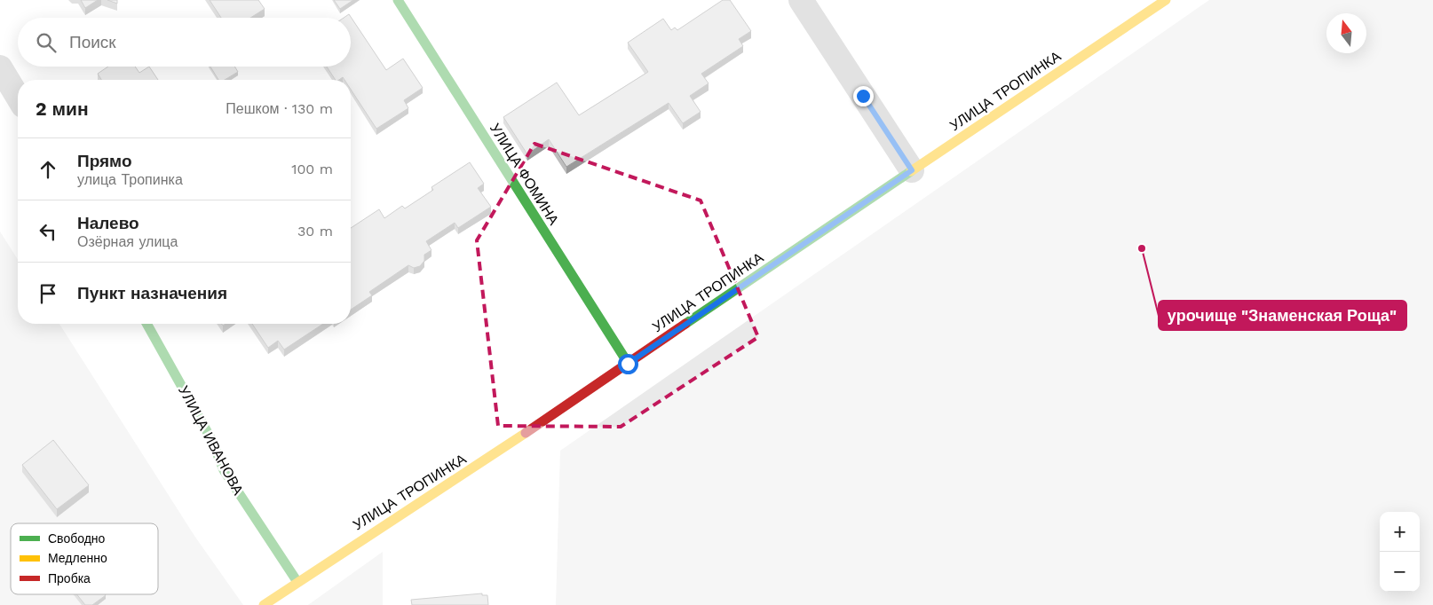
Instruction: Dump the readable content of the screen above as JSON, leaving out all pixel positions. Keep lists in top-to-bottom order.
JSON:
{
  "streets": {
    "main road": ["УЛИЦА ТРОПИНКА", "УЛИЦА ФОМИНА", "УЛИЦА ИВАНОВА"]
  },
  "crossings": [
    ["УЛИЦА ТРОПИНКА", "УЛИЦА ФОМИНА"],
    ["УЛИЦА ТРОПИНКА", "УЛИЦА ИВАНОВА"]
  ],
  "places": ["урочище \"Знаменская Роща\""],
  "legend": ["Свободно", "Медленно", "Пробка"],
  "north": "top",
  "page": {
    "search": "Поиск",
    "heading": ["2 мин", "Пешком · 130 m"],
    "list": [
      ["Прямо", "улица Тропинка", "100 m"],
      ["Налево", "Озёрная улица", "30 m"],
      "Пункт назначения"
    ],
    "map_buttons": ["+", "−"]
  }
}
